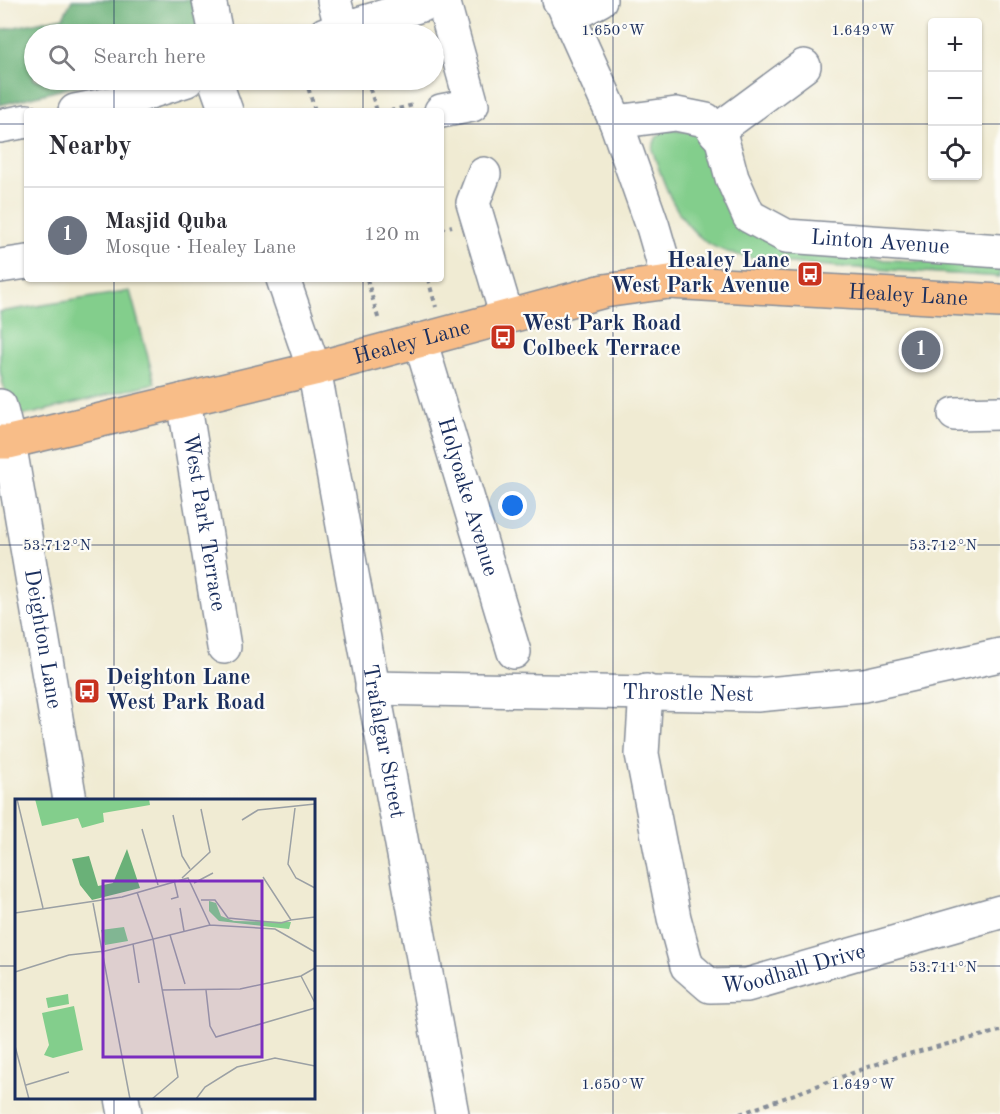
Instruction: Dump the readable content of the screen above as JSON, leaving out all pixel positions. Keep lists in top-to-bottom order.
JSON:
{
  "streets": {
    "main road": ["Healey Lane"],
    "street": [
      "Linton Avenue",
      "Holyoake Avenue",
      "West Park Terrace",
      "Deighton Lane",
      "Throstle Nest",
      "Trafalgar Street",
      "Woodhall Drive"
    ]
  },
  "crossings": [
    ["Healey Lane", "Holyoake Avenue"],
    ["Healey Lane", "West Park Terrace"],
    ["Healey Lane", "Deighton Lane"],
    ["Healey Lane", "Trafalgar Street"],
    ["Throstle Nest", "Trafalgar Street"],
    ["Throstle Nest", "Woodhall Drive"]
  ],
  "places": {
    "bus stop": ["Healey Lane West Park Avenue", "West Park Road Colbeck Terrace", "Deighton Lane West Park Road"]
  },
  "page": {
    "map_buttons": ["+", "−"],
    "search": "Search here",
    "heading": "Nearby",
    "list": [
      {
        "mark": "1",
        "name": "Masjid Quba",
        "note": "Mosque · Healey Lane",
        "value": "120 m"
      }
    ],
    "pins": "1"
  },
  "coordinates": [
    "1.650°W",
    "1.649°W",
    "53.712°N",
    "53.711°N"
  ]
}
